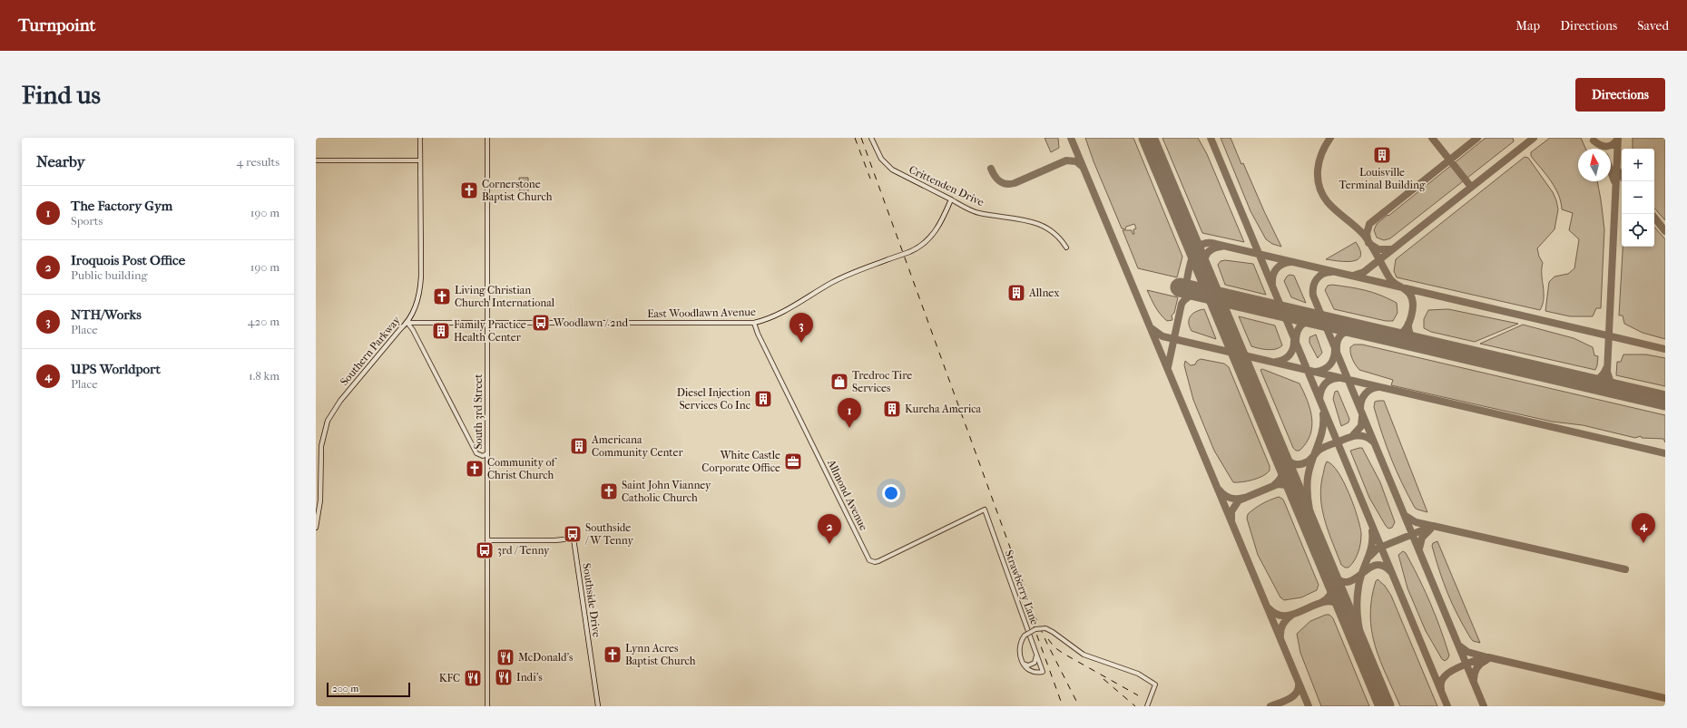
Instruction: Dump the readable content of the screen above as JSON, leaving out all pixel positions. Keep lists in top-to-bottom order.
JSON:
{
  "streets": {
    "main road": [
      "Crittenden Drive",
      "East Woodlawn Avenue",
      "Southern Parkway",
      "South 3rd Street",
      "Southside Drive"
    ],
    "street": ["Allmond Avenue", "Strawberry Lane"]
  },
  "crossings": [
    ["Crittenden Drive", "East Woodlawn Avenue"],
    ["East Woodlawn Avenue", "Southern Parkway"],
    ["East Woodlawn Avenue", "South 3rd Street"],
    ["East Woodlawn Avenue", "Allmond Avenue"],
    ["South 3rd Street", "Southside Drive"],
    ["Allmond Avenue", "Strawberry Lane"]
  ],
  "places": {
    "building": [
      "Louisville Terminal Building",
      "Allnex",
      "Family Practice Health Center",
      "Diesel Injection Services Co Inc",
      "Kureha America",
      "Americana Community Center"
    ],
    "church": [
      "Cornerstone Baptist Church",
      "Living Christian Church International",
      "Community of Christ Church",
      "Saint John Vianney Catholic Church",
      "Lynn Acres Baptist Church"
    ],
    "bus stop": ["Woodlawn / 2nd", "Southside / W Tenny", "3rd / Tenny"],
    "shop": ["Tredroc Tire Services"],
    "office": ["White Castle Corporate Office"],
    "restaurant": ["McDonald's", "Indi's", "KFC"]
  },
  "scale_bar": "200 m",
  "north": "top",
  "page": {
    "header": "Turnpoint",
    "nav": ["Map", "Directions", "Saved"],
    "buttons": "Directions",
    "title": "Find us",
    "heading": ["Nearby", "4 results"],
    "map_buttons": ["+", "−"],
    "list": [
      {
        "mark": "1",
        "name": "The Factory Gym",
        "note": "Sports",
        "value": "190 m"
      },
      {
        "mark": "2",
        "name": "Iroquois Post Office",
        "note": "Public building",
        "value": "190 m"
      },
      {
        "mark": "3",
        "name": "NTH/Works",
        "note": "Place",
        "value": "420 m"
      },
      {
        "mark": "4",
        "name": "UPS Worldport",
        "note": "Place",
        "value": "1.8 km"
      }
    ],
    "pins": [
      "3",
      "1",
      "4",
      "2"
    ],
    "scale": "200 m"
  }
}
